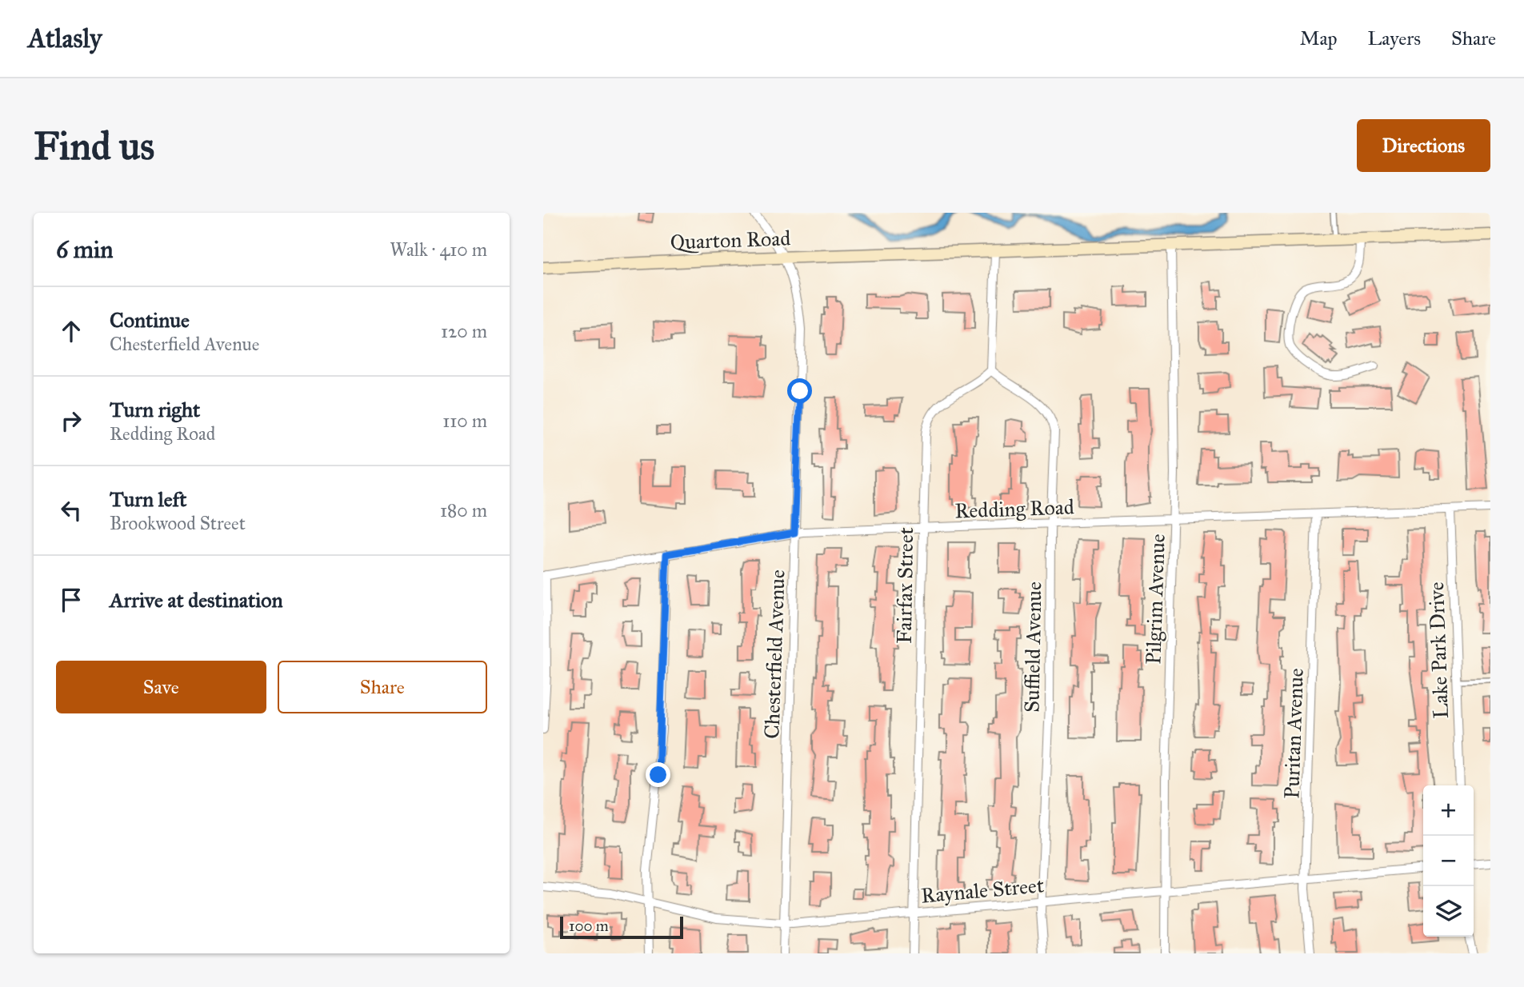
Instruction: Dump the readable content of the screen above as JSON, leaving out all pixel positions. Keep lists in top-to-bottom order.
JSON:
{
  "streets": {
    "street": [
      "Quarton Road",
      "Redding Road",
      "Fairfax Street",
      "Pilgrim Avenue",
      "Suffield Avenue",
      "Lake Park Drive",
      "Chesterfield Avenue",
      "Puritan Avenue",
      "Raynale Street"
    ]
  },
  "crossings": [
    ["Quarton Road", "Pilgrim Avenue"],
    ["Quarton Road", "Chesterfield Avenue"],
    ["Redding Road", "Fairfax Street"],
    ["Redding Road", "Pilgrim Avenue"],
    ["Redding Road", "Suffield Avenue"],
    ["Redding Road", "Lake Park Drive"],
    ["Redding Road", "Chesterfield Avenue"],
    ["Redding Road", "Puritan Avenue"],
    ["Fairfax Street", "Suffield Avenue"],
    ["Fairfax Street", "Raynale Street"],
    ["Pilgrim Avenue", "Raynale Street"],
    ["Suffield Avenue", "Raynale Street"],
    ["Chesterfield Avenue", "Raynale Street"],
    ["Puritan Avenue", "Raynale Street"]
  ],
  "scale_bar": "100 m",
  "page": {
    "header": "Atlasly",
    "nav": ["Map", "Layers", "Share"],
    "buttons": [
      "Directions",
      ["Save", "Share"]
    ],
    "title": "Find us",
    "heading": ["6 min", "Walk · 410 m"],
    "list": [
      ["Continue", "Chesterfield Avenue", "120 m"],
      ["Turn right", "Redding Road", "110 m"],
      ["Turn left", "Brookwood Street", "180 m"],
      "Arrive at destination"
    ],
    "map_buttons": ["+", "−"],
    "scale": "100 m"
  }
}
